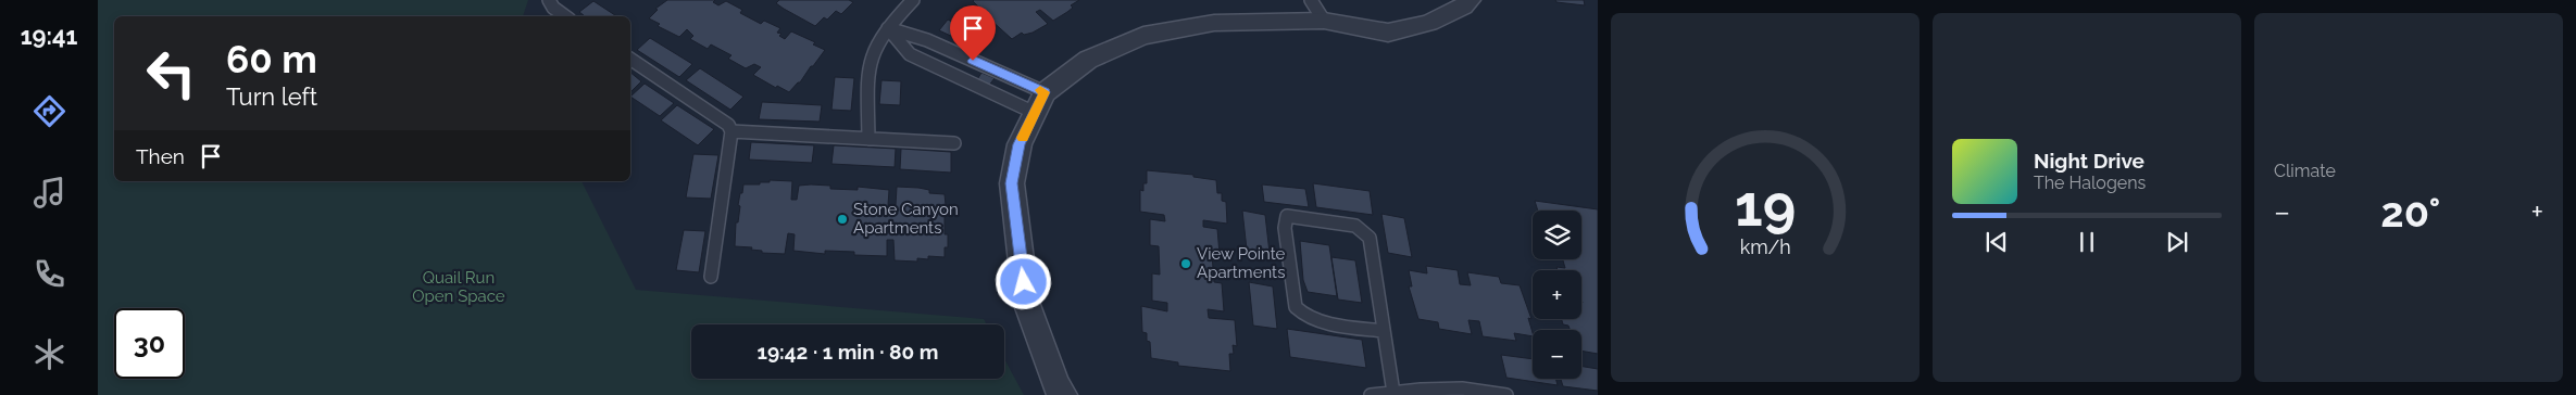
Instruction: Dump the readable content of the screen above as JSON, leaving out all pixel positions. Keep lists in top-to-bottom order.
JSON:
{
  "parks": ["Quail Run Open Space"],
  "places": ["Stone Canyon Apartments", "View Pointe Apartments"],
  "page": {
    "tabs": "19:41",
    "tile": "Climate",
    "turn": ["60 m", "Turn left"],
    "then": "Then",
    "song": ["Night Drive", "The Halogens"],
    "heat": ["−", "20°", "+"],
    "map_buttons": ["+", "−"],
    "limit": "30",
    "trip": "19:42 · 1 min · 80 m",
    "gauge": ["19", "km/h"]
  }
}
